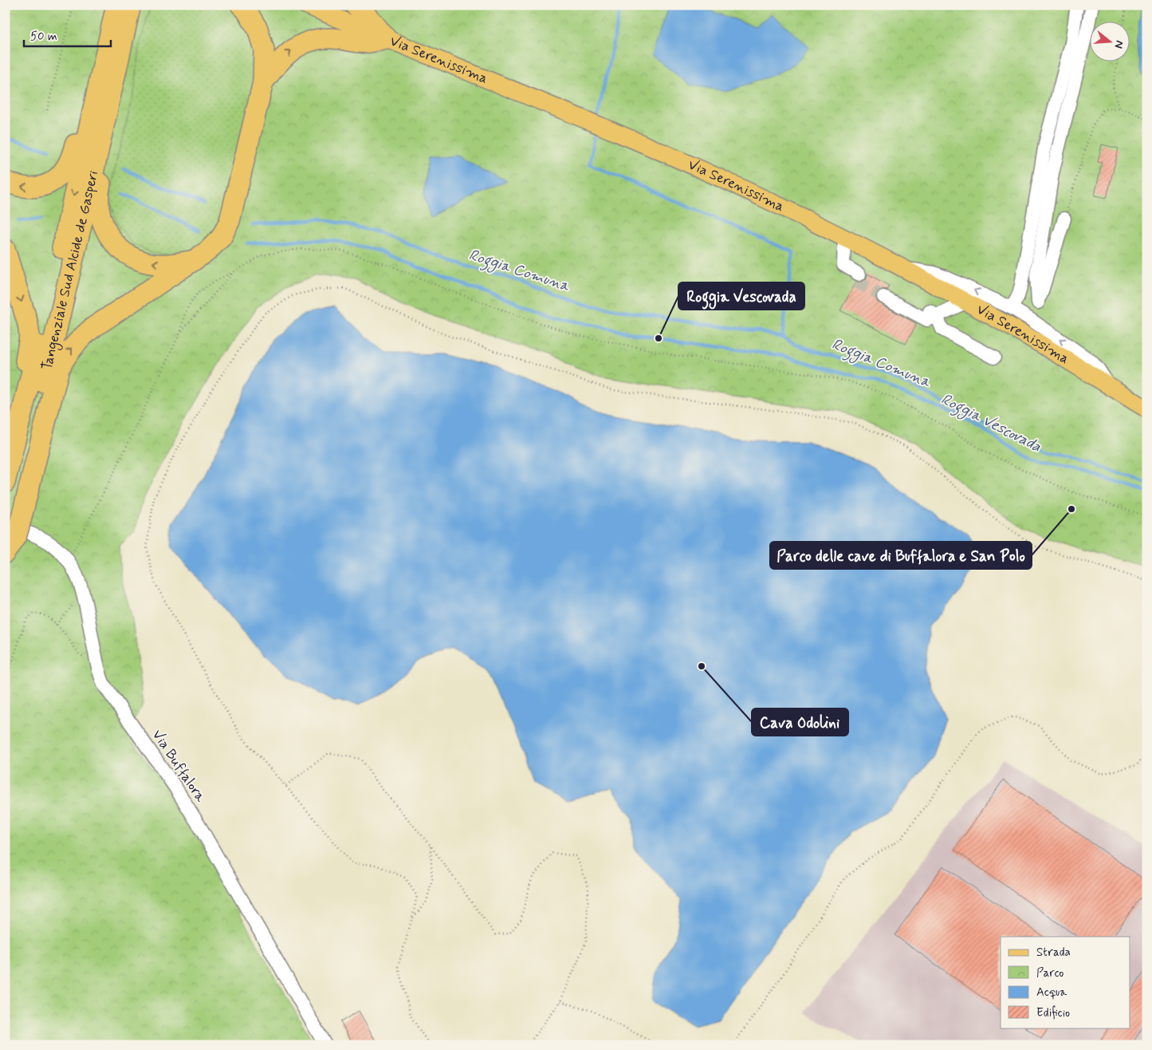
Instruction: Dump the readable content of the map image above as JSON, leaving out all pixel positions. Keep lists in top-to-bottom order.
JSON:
{
  "streets": {
    "highway": ["Tangenziale Sud Alcide de Gasperi"],
    "main road": ["Via Serenissima"],
    "street": ["Via Buffalora"]
  },
  "crossings": [
    ["Tangenziale Sud Alcide de Gasperi", "Via Buffalora"]
  ],
  "water": ["Roggia Comuna", "Roggia Vescovada"],
  "places": ["Roggia Vescovada", "Parco delle cave di Buffalora e San Polo", "Cava Odolini"],
  "legend": [
    "Strada",
    "Parco",
    "Acqua",
    "Edificio"
  ],
  "scale_bar": "50 m",
  "north": "right"
}
